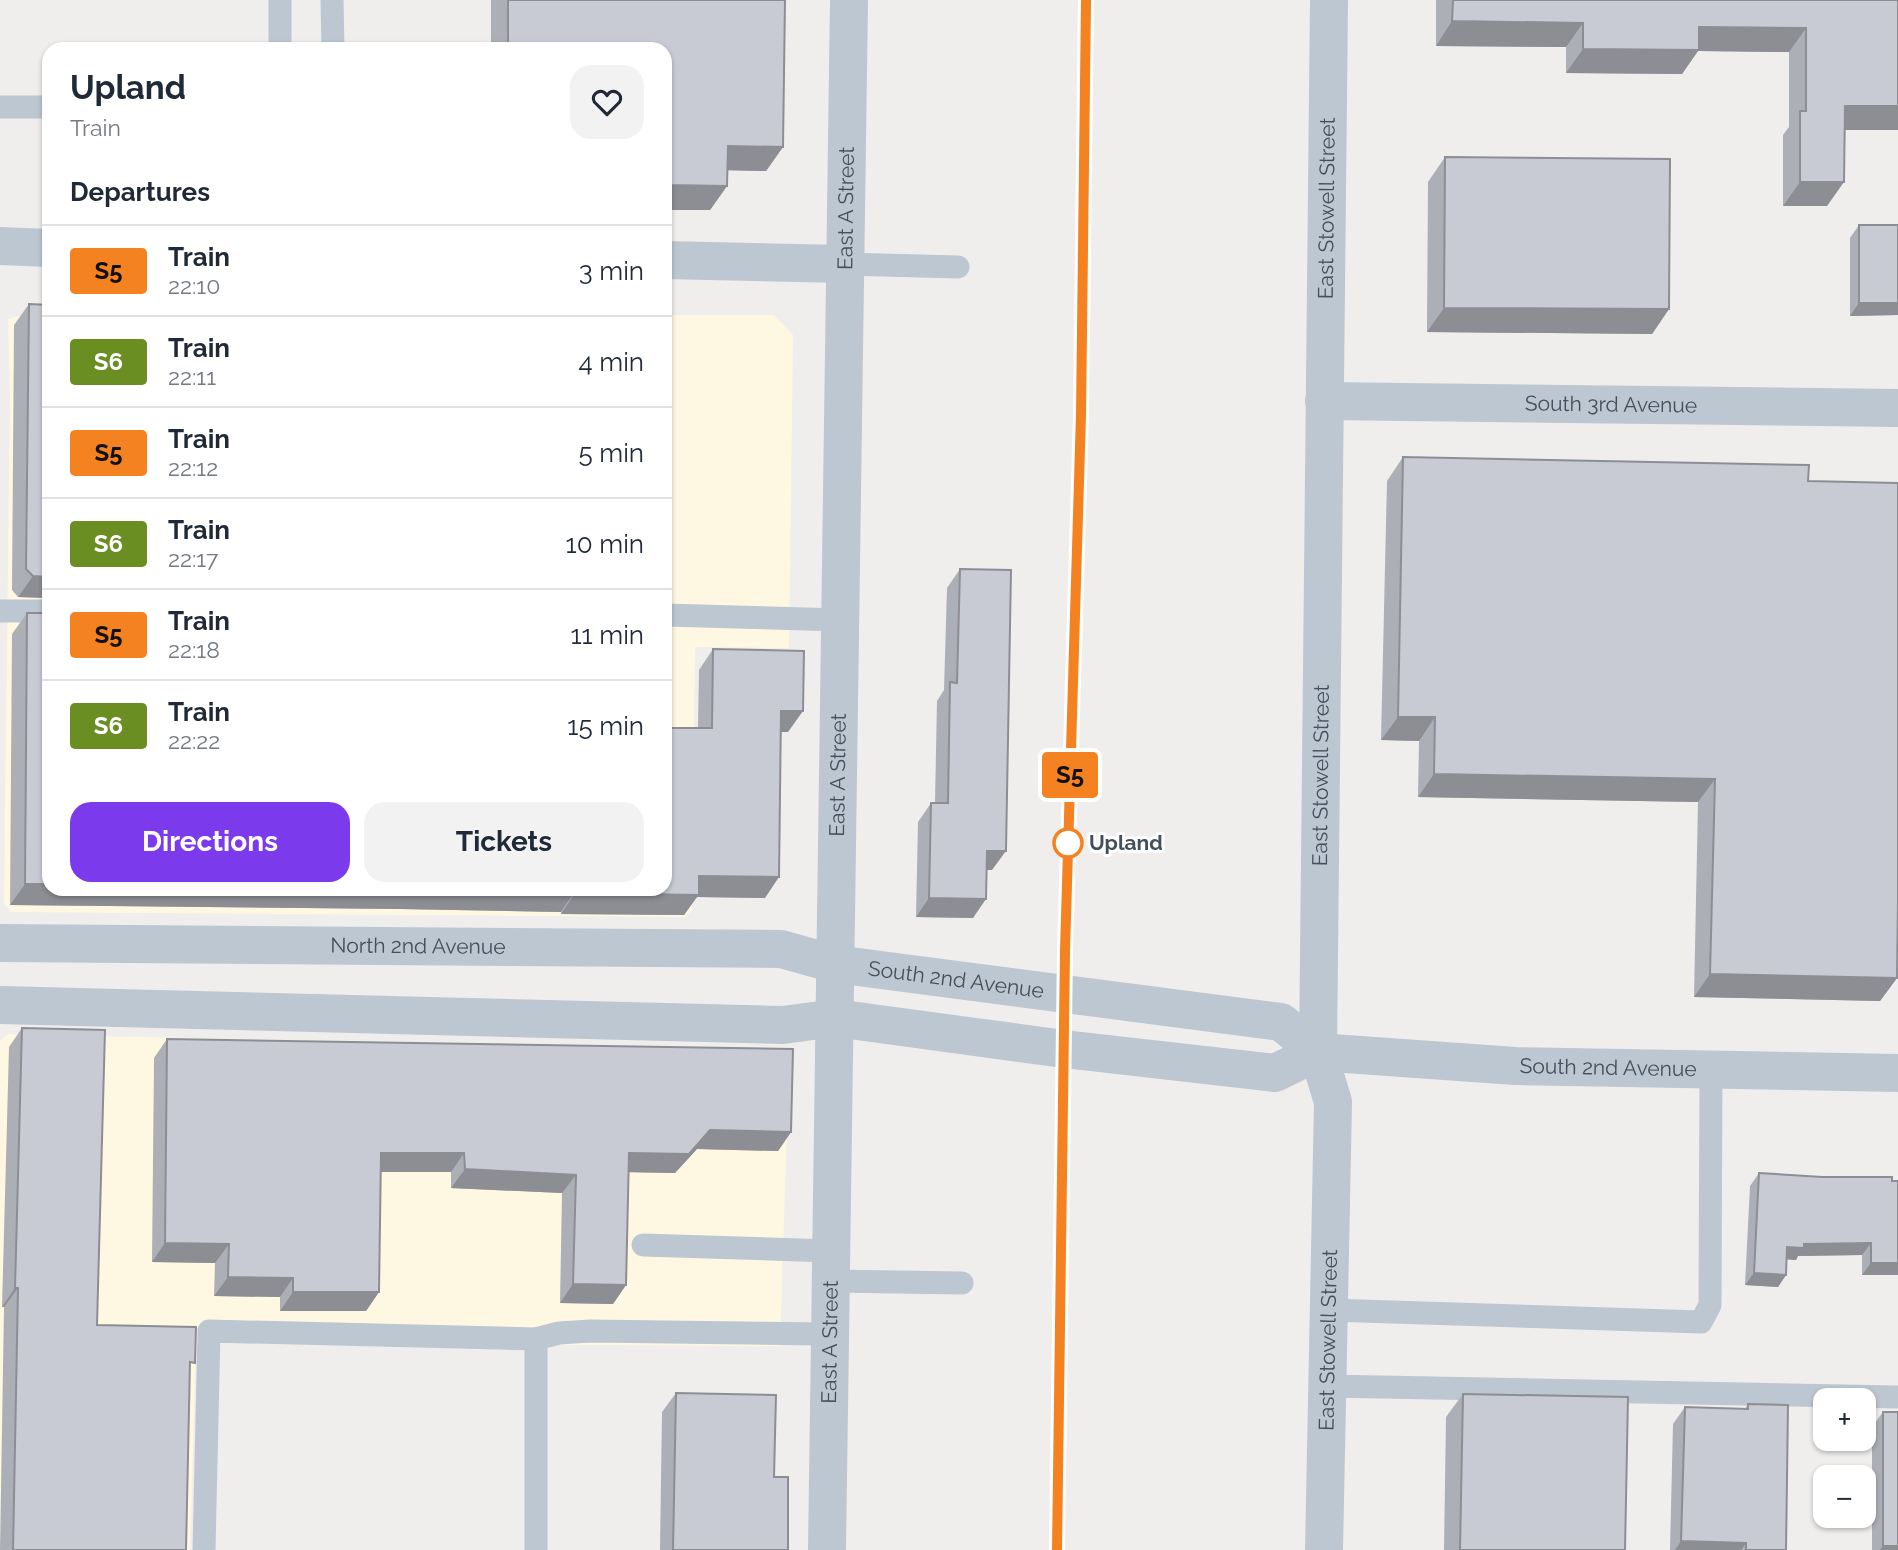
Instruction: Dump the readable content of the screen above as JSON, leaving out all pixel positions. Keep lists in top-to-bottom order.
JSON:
{
  "streets": {
    "street": [
      "East A Street",
      "East Stowell Street",
      "South 3rd Avenue",
      "North 2nd Avenue",
      "South 2nd Avenue"
    ]
  },
  "crossings": [
    ["East A Street", "North 2nd Avenue"],
    ["East A Street", "South 2nd Avenue"],
    ["East Stowell Street", "South 3rd Avenue"],
    ["East Stowell Street", "South 2nd Avenue"],
    ["North 2nd Avenue", "South 2nd Avenue"]
  ],
  "places": ["Upland"],
  "page": {
    "on_map": "S5",
    "heading": [
      ["Upland", "Train"],
      "Departures"
    ],
    "list": [
      {
        "mark": "S5",
        "name": "Train",
        "note": "22:10",
        "value": "3 min"
      },
      {
        "mark": "S6",
        "name": "Train",
        "note": "22:11",
        "value": "4 min"
      },
      {
        "mark": "S5",
        "name": "Train",
        "note": "22:12",
        "value": "5 min"
      },
      {
        "mark": "S6",
        "name": "Train",
        "note": "22:17",
        "value": "10 min"
      },
      {
        "mark": "S5",
        "name": "Train",
        "note": "22:18",
        "value": "11 min"
      },
      {
        "mark": "S6",
        "name": "Train",
        "note": "22:22",
        "value": "15 min"
      }
    ],
    "buttons": ["Directions", "Tickets"],
    "map_buttons": ["+", "−"]
  }
}
